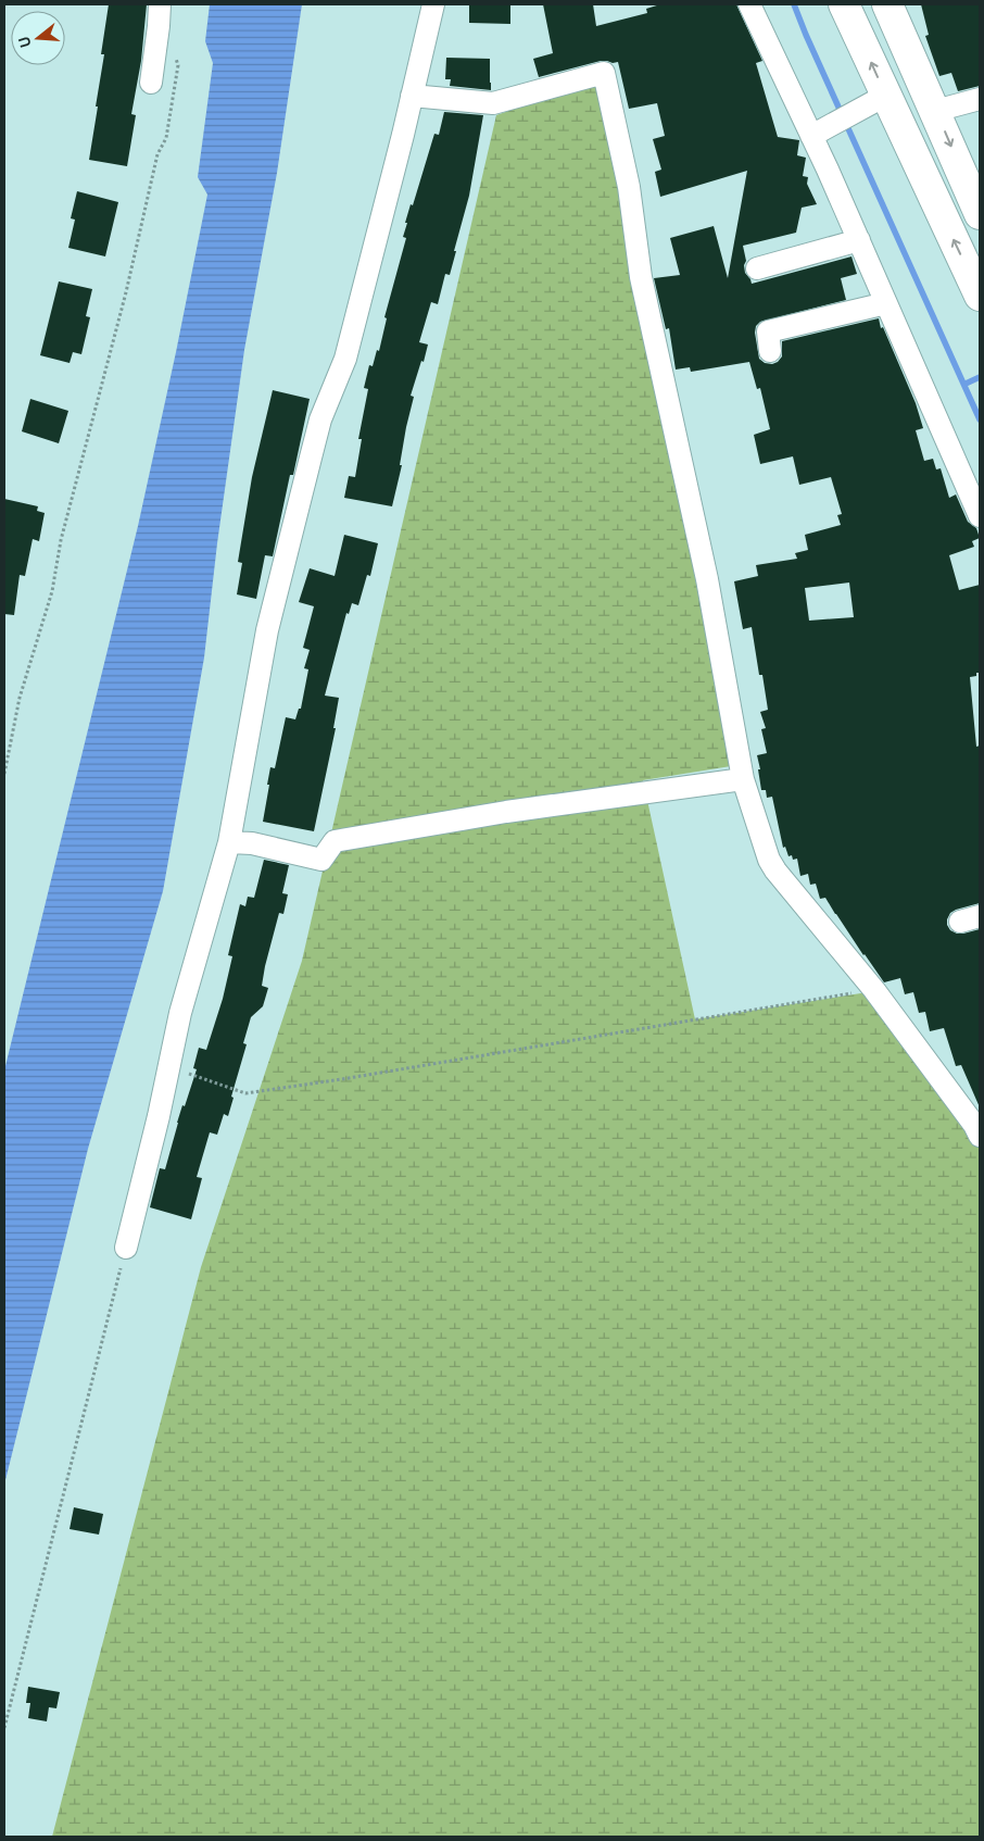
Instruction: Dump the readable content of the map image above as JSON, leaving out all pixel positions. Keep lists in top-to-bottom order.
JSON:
{
  "north": "left"
}
